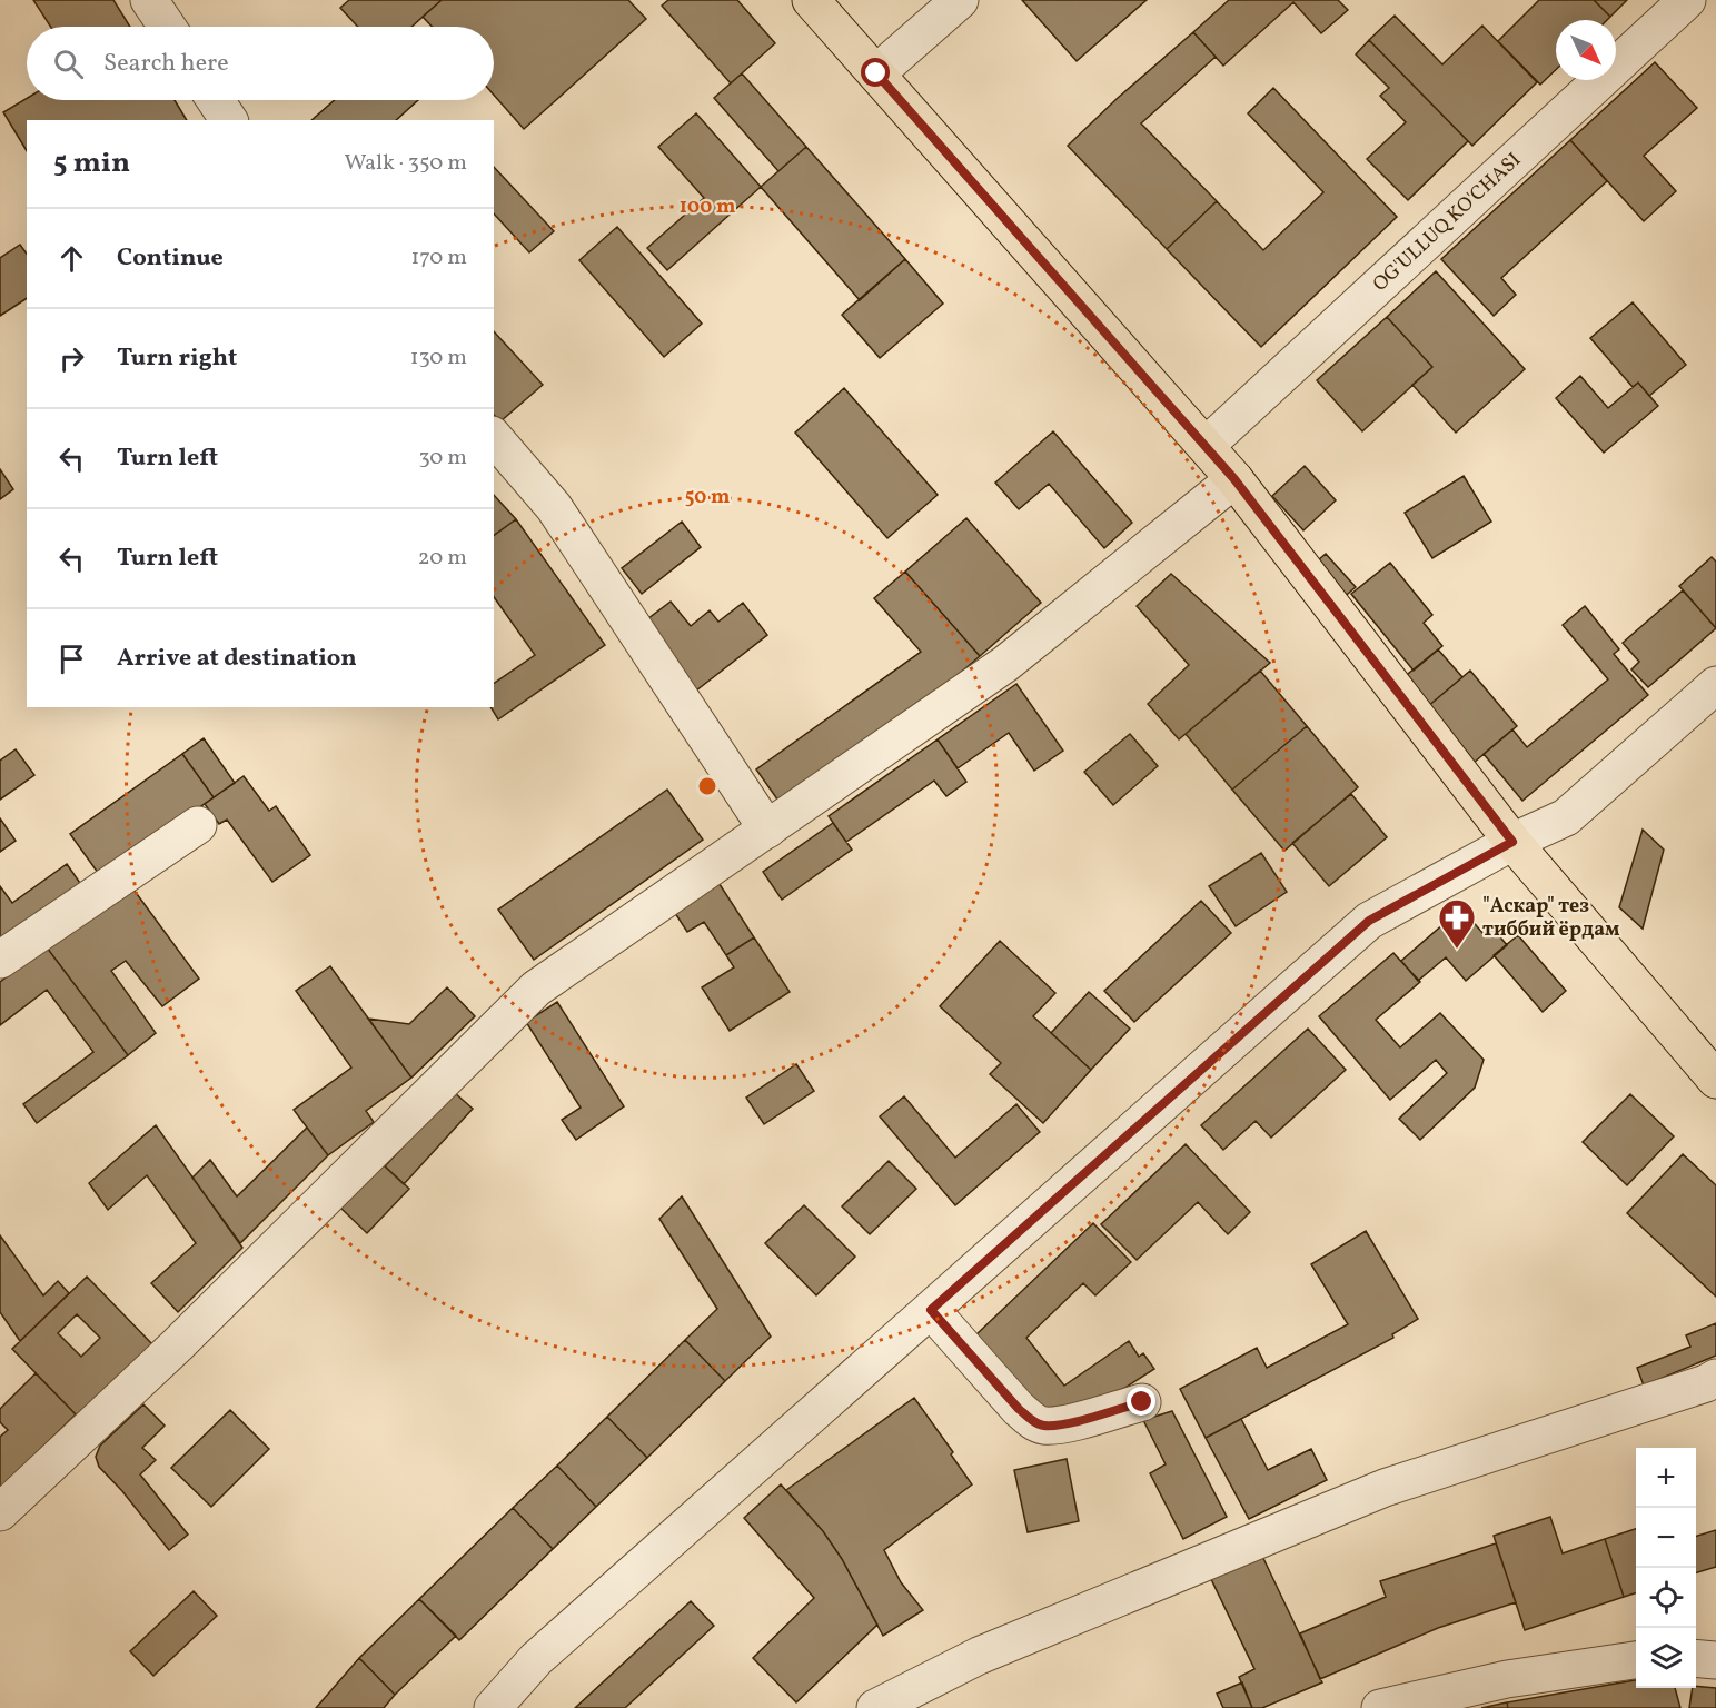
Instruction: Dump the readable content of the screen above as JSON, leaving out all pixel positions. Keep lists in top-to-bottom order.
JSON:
{
  "streets": {
    "street": ["OG'ULLUQ KO'CHASI"]
  },
  "places": {
    "pharmacy": ["\"Аскар\" тез тиббий ёрдам"]
  },
  "north": "bottom right",
  "page": {
    "search": "Search here",
    "heading": ["5 min", "Walk · 350 m"],
    "list": [
      ["Continue", "170 m"],
      ["Turn right", "130 m"],
      ["Turn left", "30 m"],
      ["Turn left", "20 m"],
      "Arrive at destination"
    ],
    "map_buttons": ["+", "−"]
  },
  "rings": ["100 m", "50 m"]
}
